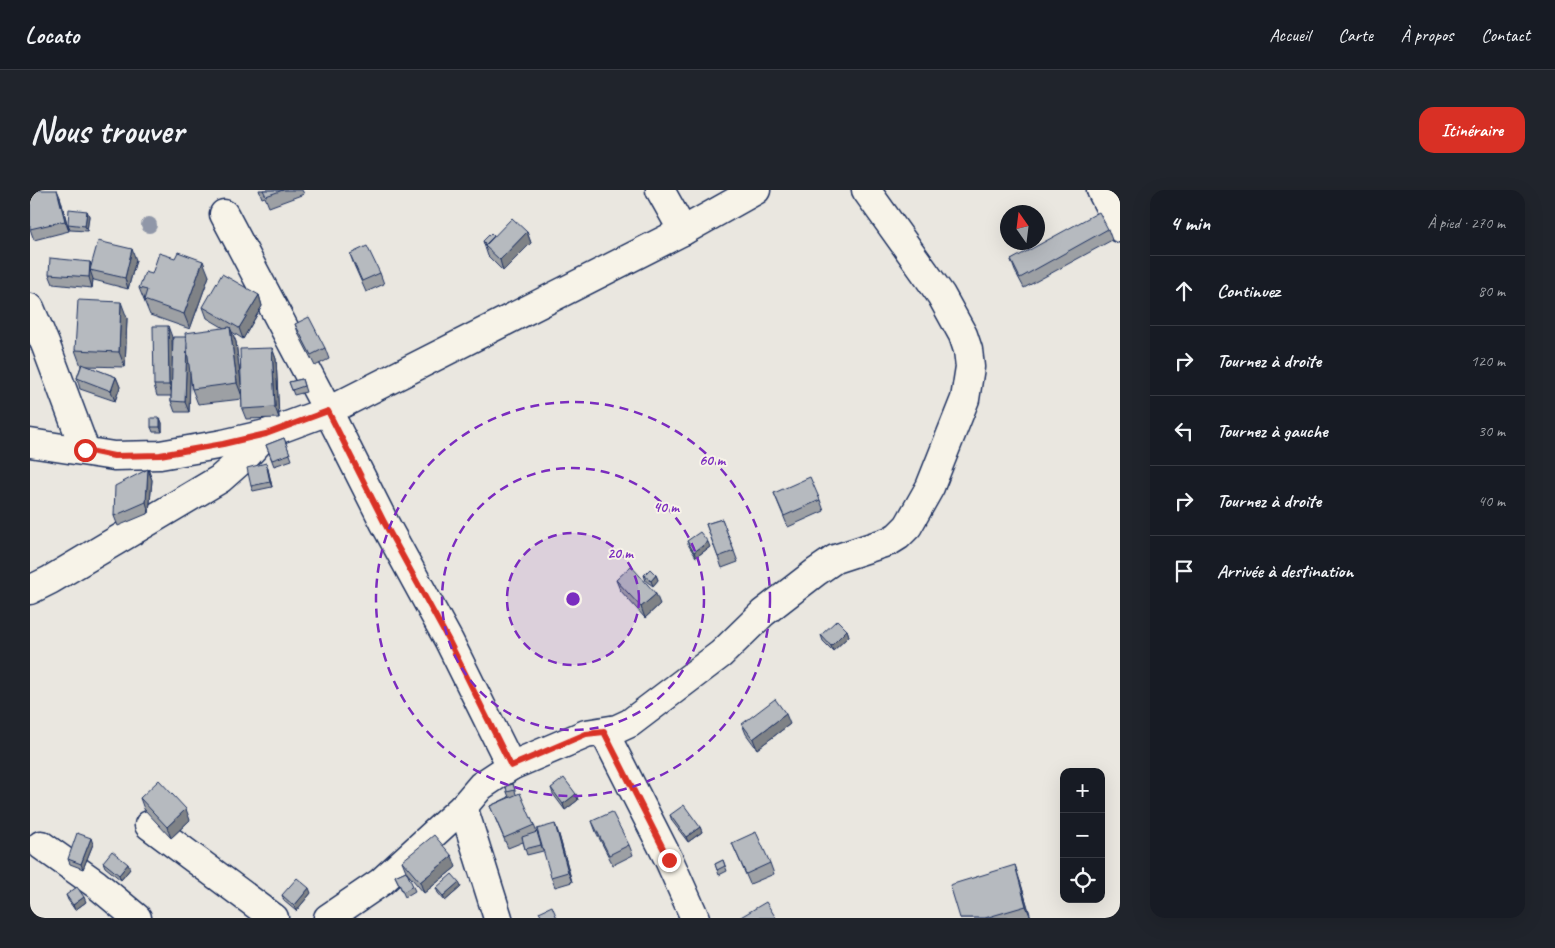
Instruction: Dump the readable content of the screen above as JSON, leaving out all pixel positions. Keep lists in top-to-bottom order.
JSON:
{
  "north": "top",
  "page": {
    "header": "Locato",
    "nav": [
      "Accueil",
      "Carte",
      "À propos",
      "Contact"
    ],
    "buttons": "Itinéraire",
    "title": "Nous trouver",
    "heading": ["4 min", "À pied · 270 m"],
    "list": [
      ["Continuez", "80 m"],
      ["Tournez à droite", "120 m"],
      ["Tournez à gauche", "30 m"],
      ["Tournez à droite", "40 m"],
      "Arrivée à destination"
    ],
    "map_buttons": ["+", "−"]
  },
  "rings": ["60 m", "40 m", "20 m"]
}
